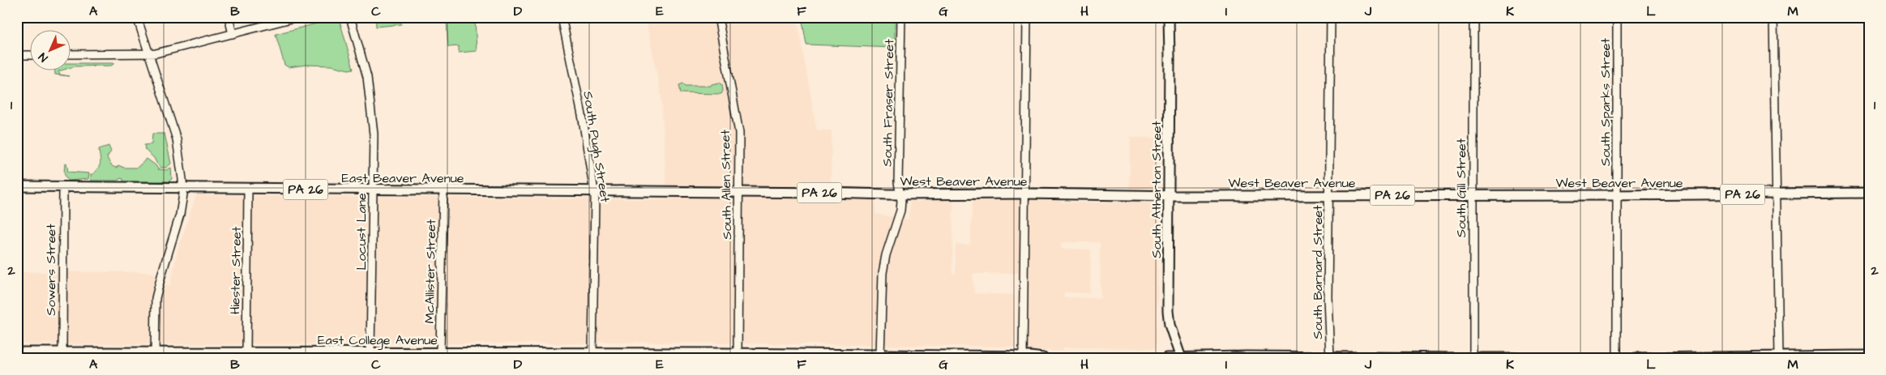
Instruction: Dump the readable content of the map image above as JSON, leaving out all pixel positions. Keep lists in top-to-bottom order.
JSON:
{
  "streets": {
    "main road": [
      "East Beaver Avenue",
      "West Beaver Avenue",
      "PA 26",
      "South Atherton Street",
      "East College Avenue"
    ],
    "street": [
      "South Sparks Street",
      "South Fraser Street",
      "South Pugh Street",
      "South Allen Street",
      "South Gill Street",
      "Locust Lane",
      "Sowers Street",
      "Hiester Street",
      "McAllister Street",
      "South Barnard Street"
    ]
  },
  "crossings": [
    ["South Sparks Street", "West Beaver Avenue"],
    ["South Fraser Street", "West Beaver Avenue"],
    ["South Fraser Street", "East College Avenue"],
    ["South Pugh Street", "East Beaver Avenue"],
    ["South Pugh Street", "East College Avenue"],
    ["East Beaver Avenue", "West Beaver Avenue"],
    ["East Beaver Avenue", "South Allen Street"],
    ["East Beaver Avenue", "Locust Lane"],
    ["East Beaver Avenue", "Sowers Street"],
    ["East Beaver Avenue", "Hiester Street"],
    ["East Beaver Avenue", "McAllister Street"],
    ["West Beaver Avenue", "South Allen Street"],
    ["West Beaver Avenue", "South Gill Street"],
    ["West Beaver Avenue", "South Atherton Street"],
    ["West Beaver Avenue", "South Barnard Street"],
    ["South Allen Street", "East College Avenue"],
    ["Locust Lane", "East College Avenue"],
    ["Sowers Street", "East College Avenue"],
    ["Hiester Street", "East College Avenue"],
    ["McAllister Street", "East College Avenue"]
  ],
  "north": "bottom left",
  "grid": {
    "columns": [
      "A",
      "B",
      "C",
      "D",
      "E",
      "F",
      "G",
      "H",
      "I",
      "J",
      "K",
      "L",
      "M"
    ],
    "rows": ["1", "2"]
  }
}
